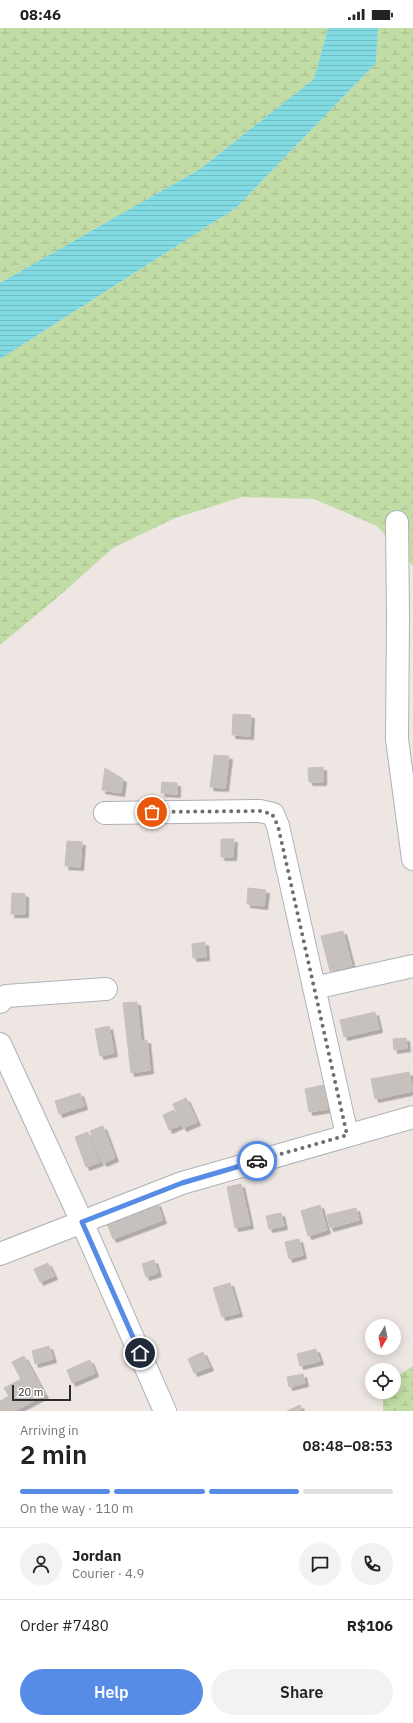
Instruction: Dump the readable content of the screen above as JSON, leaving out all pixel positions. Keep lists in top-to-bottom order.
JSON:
{
  "scale_bar": "20 m",
  "north": "bottom",
  "page": {
    "status": "08:46",
    "scale": "20 m",
    "heading": ["2 min", "Arriving in", "08:48–08:53"],
    "panel": [
      "Jordan",
      "Courier · 4.9",
      "Order #7480",
      "R$106"
    ],
    "bar": "On the way · 110 m",
    "buttons": ["Help", "Share"]
  }
}
